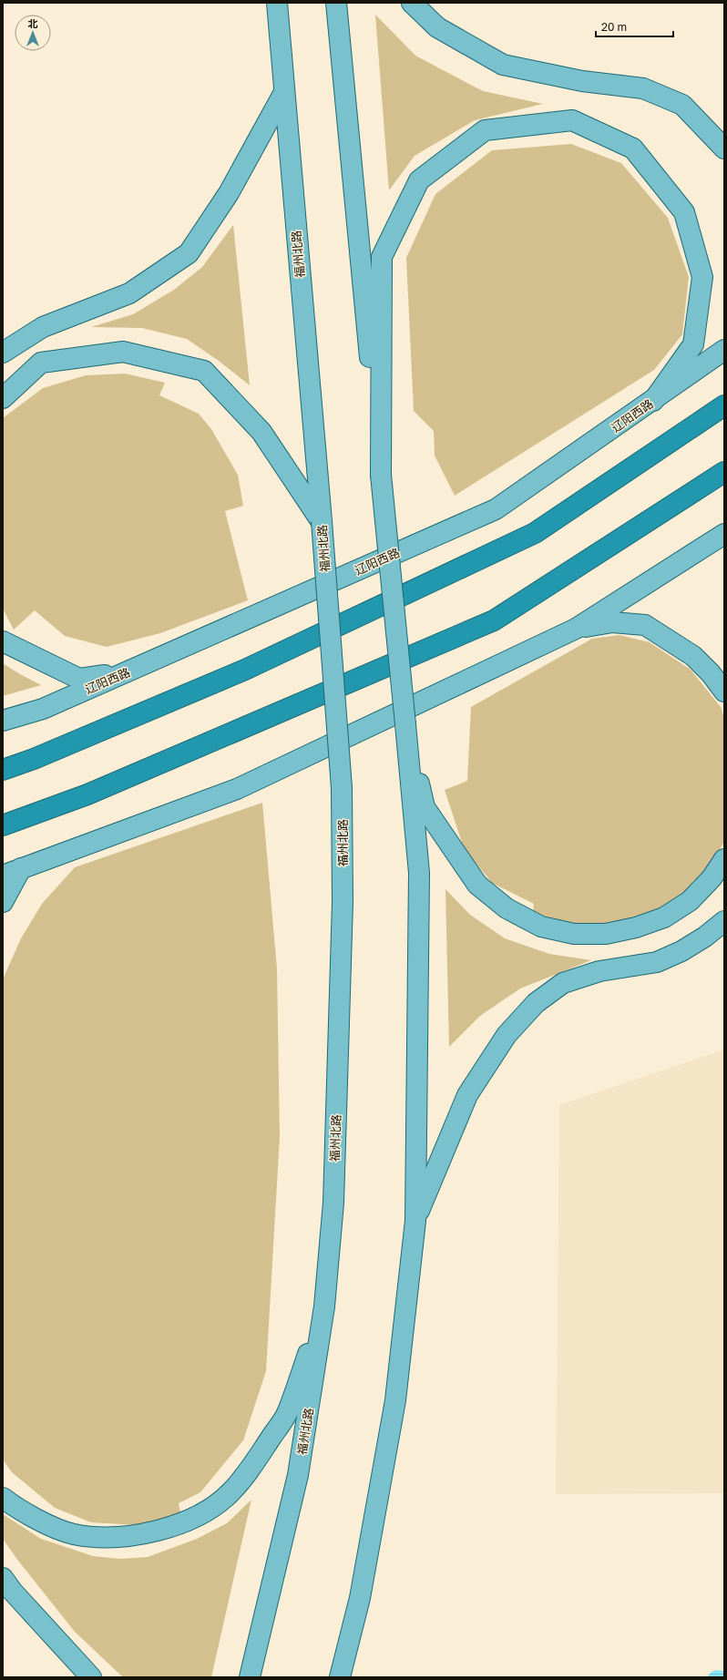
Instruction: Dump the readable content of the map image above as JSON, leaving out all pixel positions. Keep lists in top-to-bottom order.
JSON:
{
  "streets": {
    "main road": ["福州北路", "辽阳西路"]
  },
  "scale_bar": "20 m",
  "north": "top"
}
